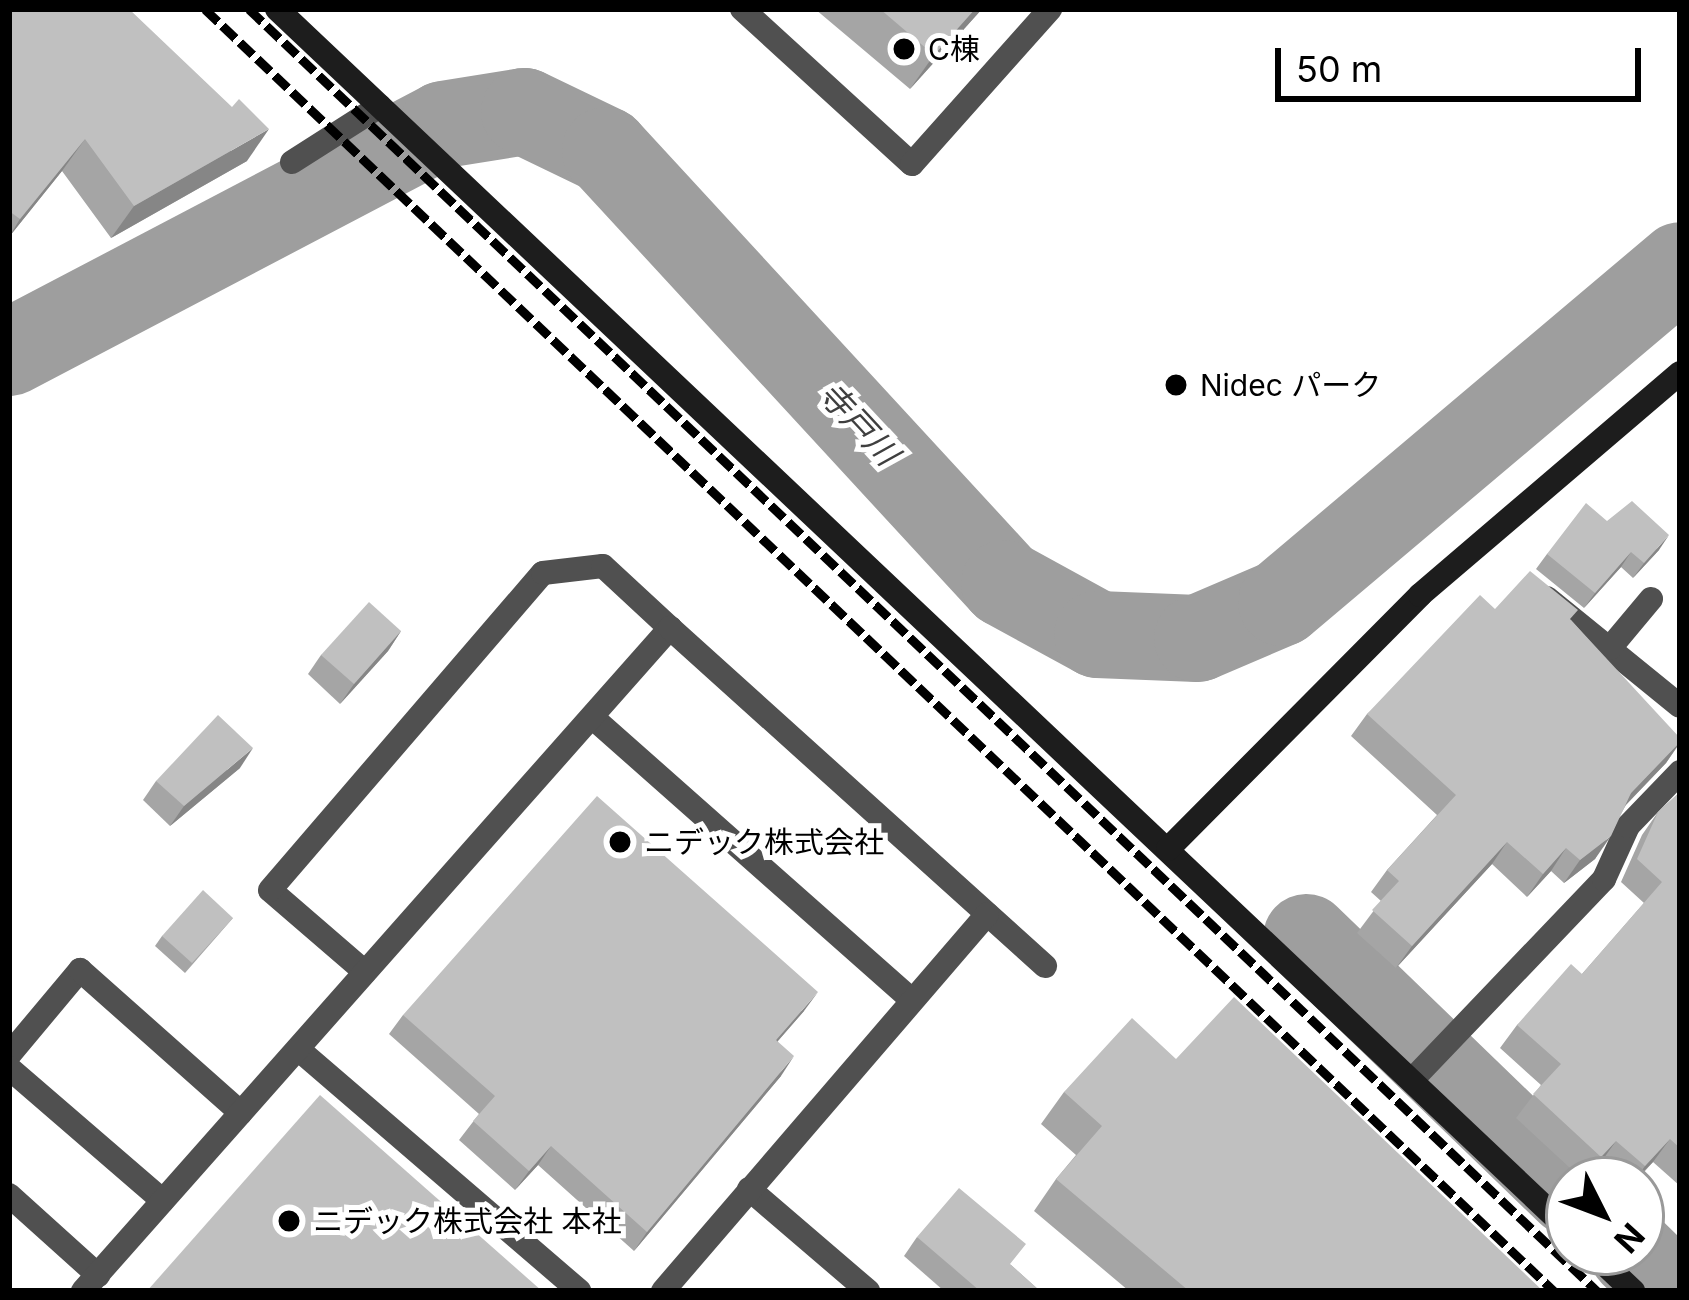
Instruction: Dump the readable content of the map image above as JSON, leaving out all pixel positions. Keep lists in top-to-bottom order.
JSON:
{
  "water": ["寺戸川"],
  "places": [
    "C棟",
    "Nidec パーク",
    "ニデック株式会社",
    "ニデック株式会社 本社"
  ],
  "scale_bar": "50 m",
  "north": "bottom right"
}
